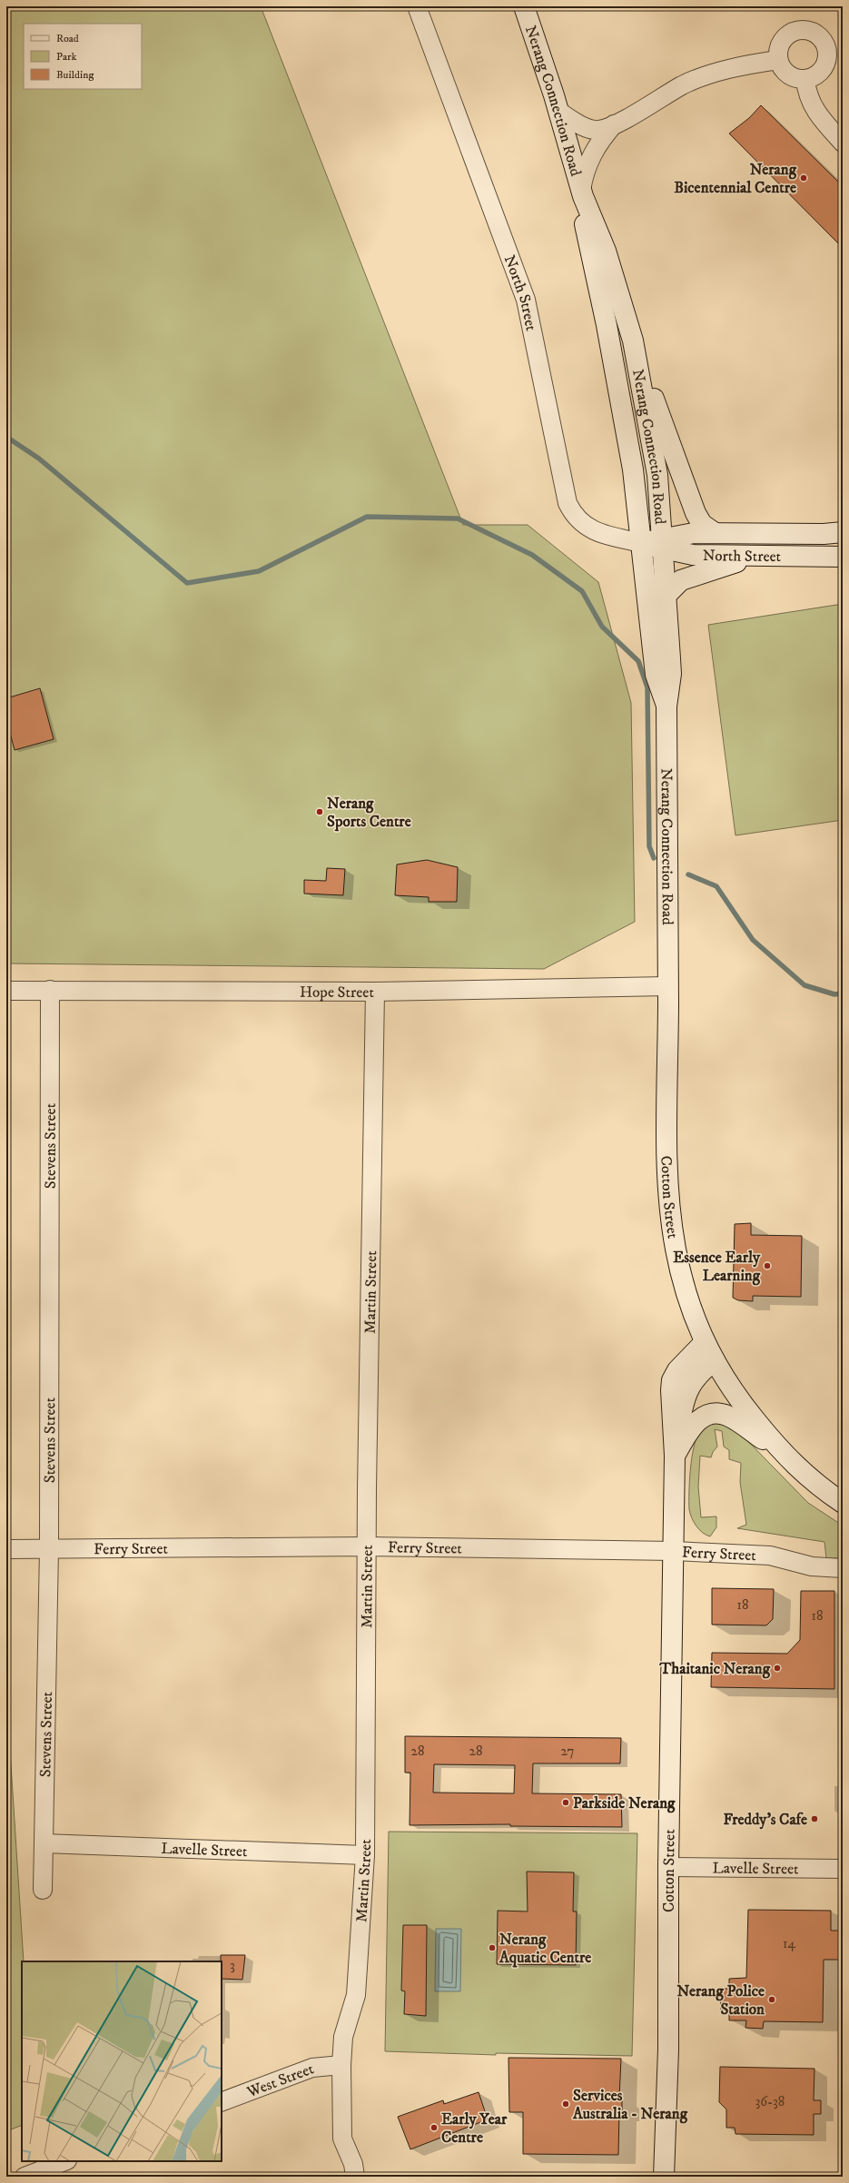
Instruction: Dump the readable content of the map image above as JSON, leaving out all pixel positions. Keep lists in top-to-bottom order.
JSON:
{
  "streets": {
    "main road": ["Nerang Connection Road", "North Street", "Cotton Street"],
    "street": [
      "Hope Street",
      "Stevens Street",
      "Martin Street",
      "Ferry Street",
      "Lavelle Street",
      "West Street"
    ]
  },
  "crossings": [
    ["Nerang Connection Road", "North Street"],
    ["Nerang Connection Road", "Hope Street"],
    ["Nerang Connection Road", "Cotton Street"],
    ["Hope Street", "Stevens Street"],
    ["Hope Street", "Cotton Street"],
    ["Hope Street", "Martin Street"],
    ["Stevens Street", "Ferry Street"],
    ["Stevens Street", "Lavelle Street"],
    ["Cotton Street", "Ferry Street"],
    ["Cotton Street", "Lavelle Street"],
    ["Martin Street", "Ferry Street"],
    ["Martin Street", "Lavelle Street"],
    ["Martin Street", "West Street"]
  ],
  "places": [
    "Nerang Bicentennial Centre",
    "Nerang Sports Centre",
    "Essence Early Learning",
    "Thaitanic Nerang",
    "Parkside Nerang",
    "Freddy's Cafe",
    "Nerang Aquatic Centre",
    "Nerang Police Station",
    "Services Australia - Nerang",
    "Early Year Centre"
  ],
  "house_numbers": [
    "18",
    "18",
    "28",
    "28",
    "27",
    "14",
    "3",
    "36-38"
  ],
  "legend": ["Road", "Park", "Building"]
}
